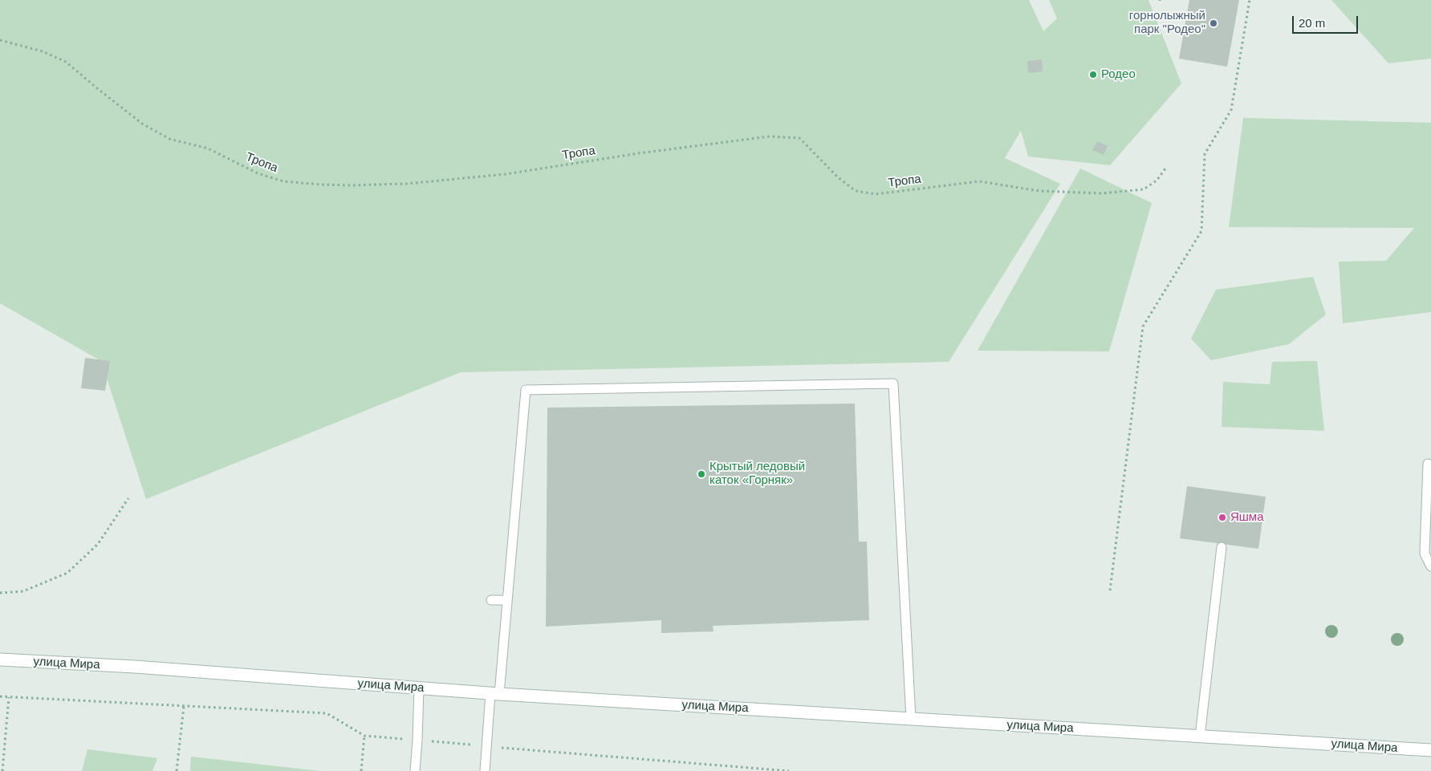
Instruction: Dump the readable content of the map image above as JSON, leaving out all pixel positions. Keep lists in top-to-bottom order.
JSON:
{
  "streets": {
    "main road": ["улица Мира"],
    "path": ["Тропа"]
  },
  "places": [
    "горнолыжный парк \"Родео\"",
    "Родео",
    "Крытый ледовый каток «Горняк»",
    "Яшма"
  ],
  "scale_bar": "20 m"
}
